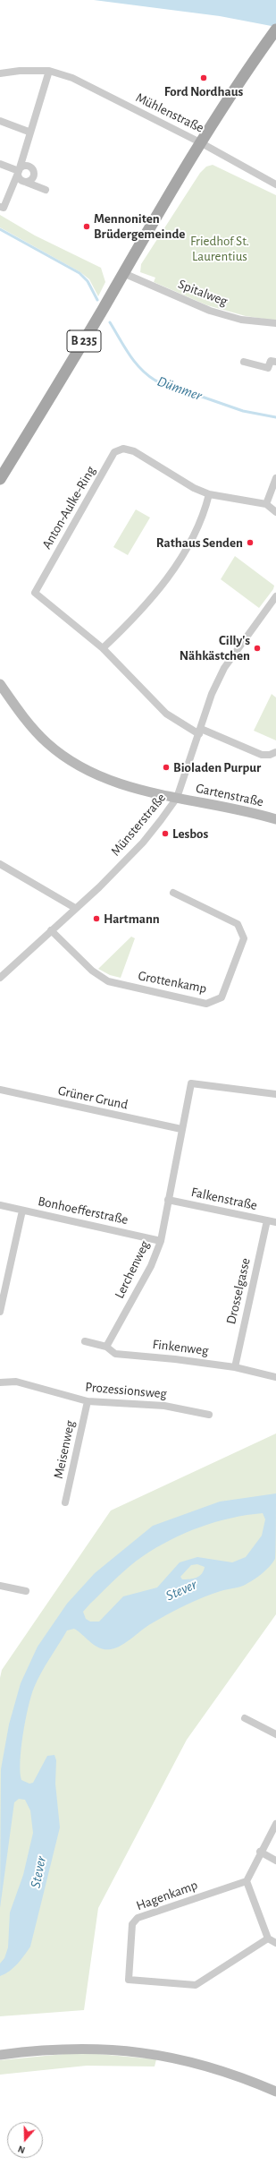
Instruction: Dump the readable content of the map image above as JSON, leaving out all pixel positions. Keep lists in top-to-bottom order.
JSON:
{
  "streets": {
    "main road": ["B 235"],
    "street": [
      "Mühlenstraße",
      "Spitalweg",
      "Anton-Aulke-Ring",
      "Gartenstraße",
      "Münsterstraße",
      "Grottenkamp",
      "Grüner Grund",
      "Falkenstraße",
      "Bonhoefferstraße",
      "Lerchenweg",
      "Drosselgasse",
      "Finkenweg",
      "Prozessionsweg",
      "Meisenweg",
      "Hagenkamp"
    ]
  },
  "crossings": [
    ["Mühlenstraße", "B 235"],
    ["Spitalweg", "B 235"],
    ["Anton-Aulke-Ring", "Münsterstraße"],
    ["Gartenstraße", "Münsterstraße"],
    ["Münsterstraße", "Grottenkamp"],
    ["Falkenstraße", "Lerchenweg"],
    ["Falkenstraße", "Drosselgasse"],
    ["Bonhoefferstraße", "Lerchenweg"],
    ["Lerchenweg", "Finkenweg"],
    ["Drosselgasse", "Finkenweg"],
    ["Prozessionsweg", "Meisenweg"]
  ],
  "water": ["Dümmer", "Stever"],
  "parks": ["Friedhof St. Laurentius"],
  "places": [
    "Ford Nordhaus",
    "Mennoniten Brüdergemeinde",
    "Rathaus Senden",
    "Cilly's Nähkästchen",
    "Bioladen Purpur",
    "Lesbos",
    "Hartmann"
  ],
  "north": "bottom"
}
